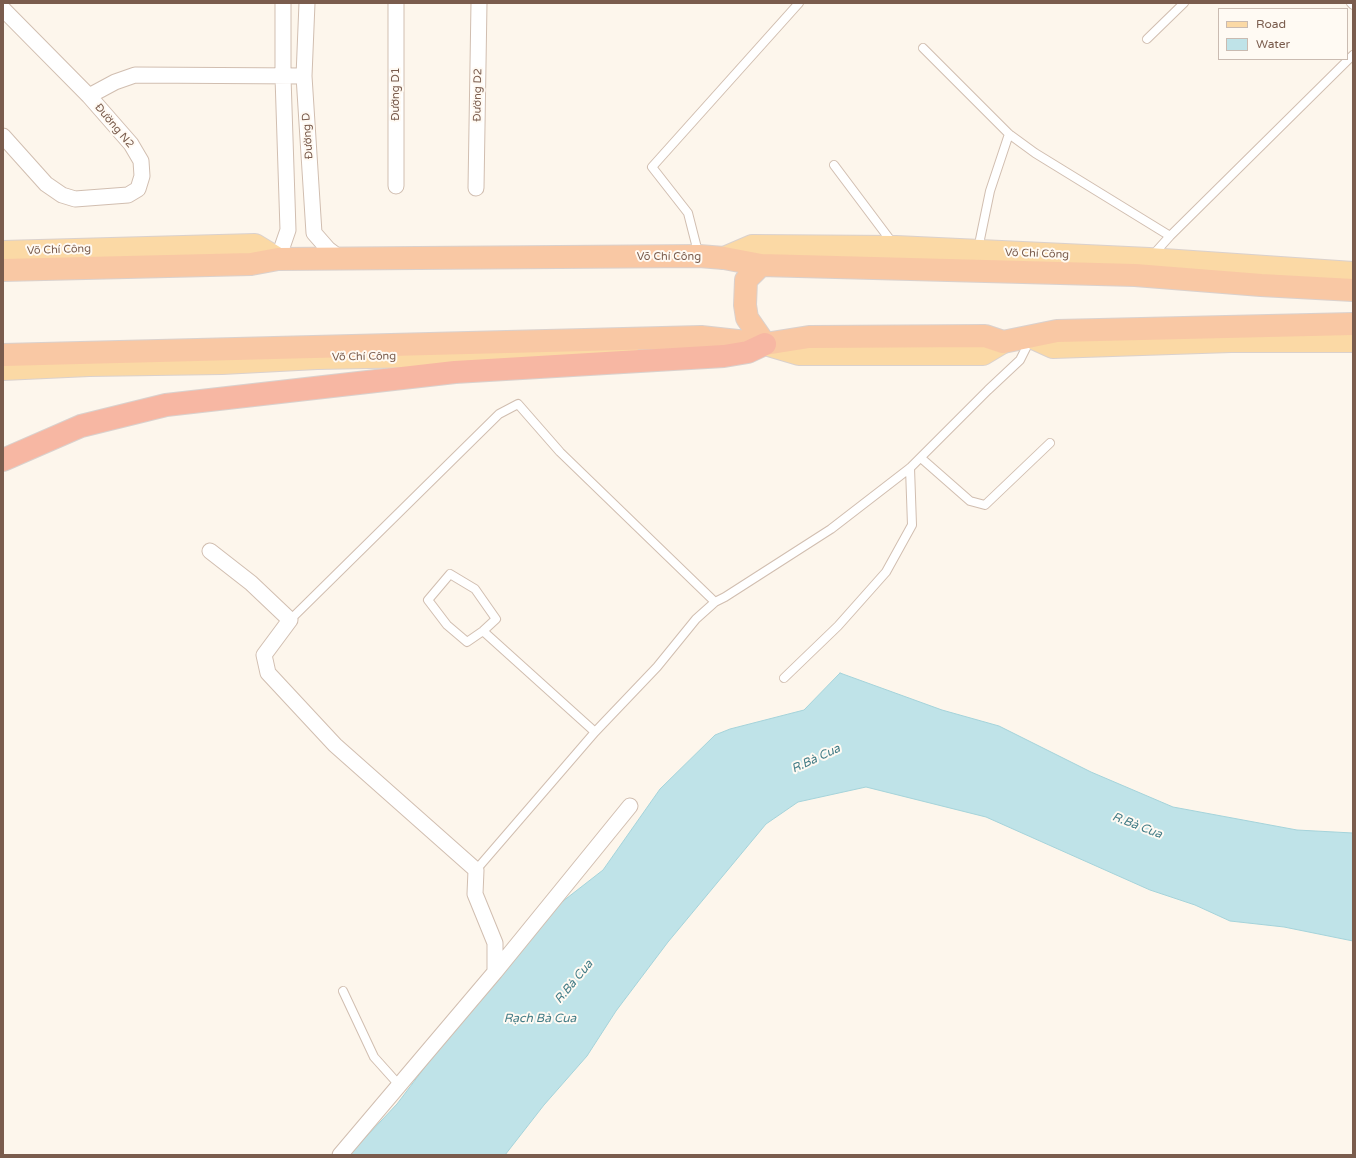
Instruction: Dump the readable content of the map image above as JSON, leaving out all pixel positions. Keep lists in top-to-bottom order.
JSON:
{
  "streets": {
    "highway": ["Võ Chí Công"],
    "street": [
      "Đường D1",
      "Đường D2",
      "Đường N2",
      "Đường D"
    ]
  },
  "crossings": [
    ["Đường N2", "Đường D"],
    ["Đường D", "Võ Chí Công"]
  ],
  "water": ["R.Bà Cua", "Rạch Bà Cua"],
  "legend": ["Road", "Water"]
}
